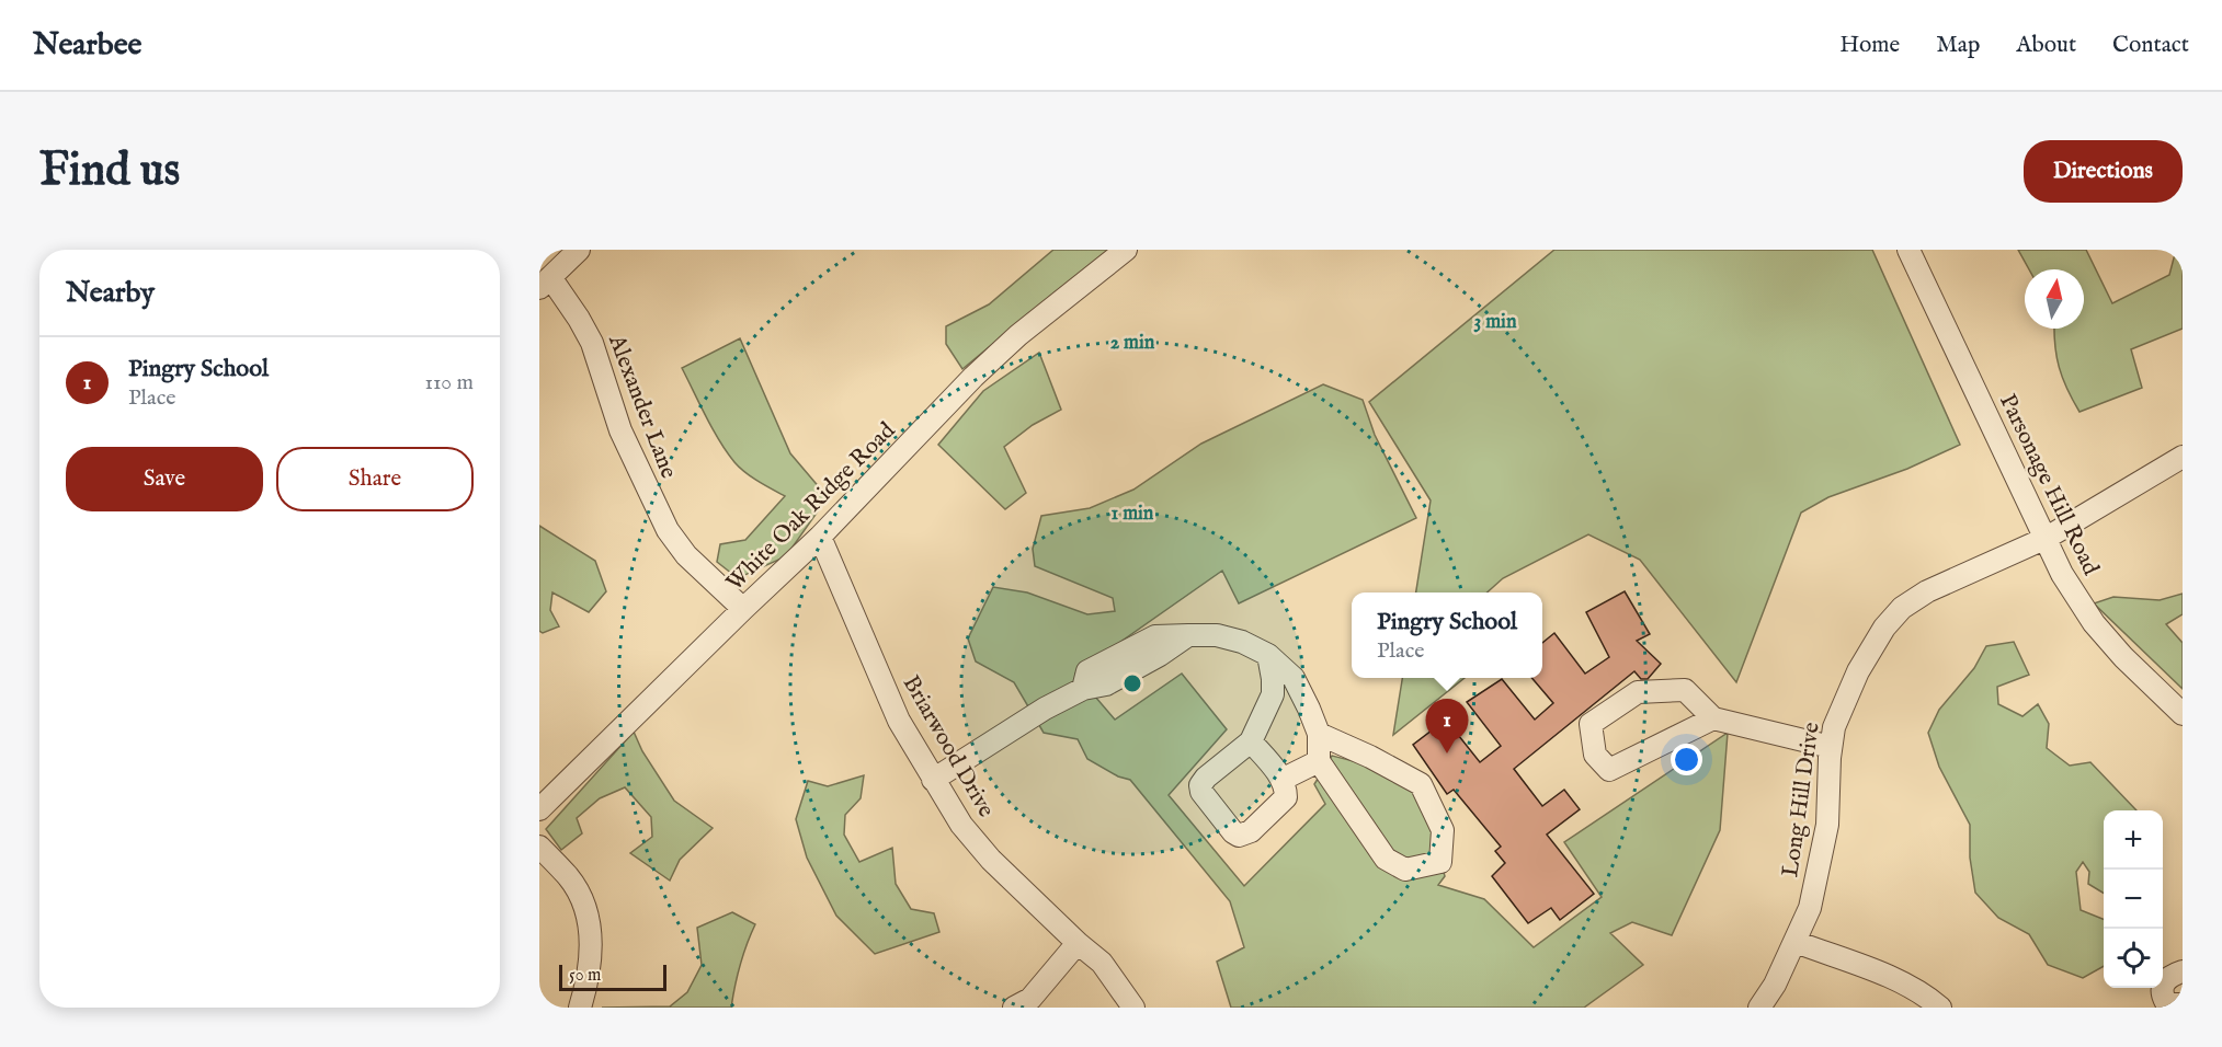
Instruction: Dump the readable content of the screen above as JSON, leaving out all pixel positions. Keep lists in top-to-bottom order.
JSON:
{
  "streets": {
    "street": [
      "Alexander Lane",
      "Parsonage Hill Road",
      "White Oak Ridge Road",
      "Briarwood Drive",
      "Long Hill Drive"
    ]
  },
  "crossings": [
    ["Alexander Lane", "White Oak Ridge Road"],
    ["Parsonage Hill Road", "Long Hill Drive"],
    ["White Oak Ridge Road", "Briarwood Drive"]
  ],
  "scale_bar": "50 m",
  "north": "top",
  "page": {
    "header": "Nearbee",
    "nav": [
      "Home",
      "Map",
      "About",
      "Contact"
    ],
    "buttons": [
      "Directions",
      ["Save", "Share"]
    ],
    "title": "Find us",
    "heading": "Nearby",
    "list": [
      {
        "mark": "1",
        "name": "Pingry School",
        "note": "Place",
        "value": "110 m"
      }
    ],
    "popup": ["Pingry School", "Place"],
    "pins": "1",
    "map_buttons": ["+", "−"],
    "scale": "50 m"
  },
  "rings": ["3 min", "2 min", "1 min"]
}
